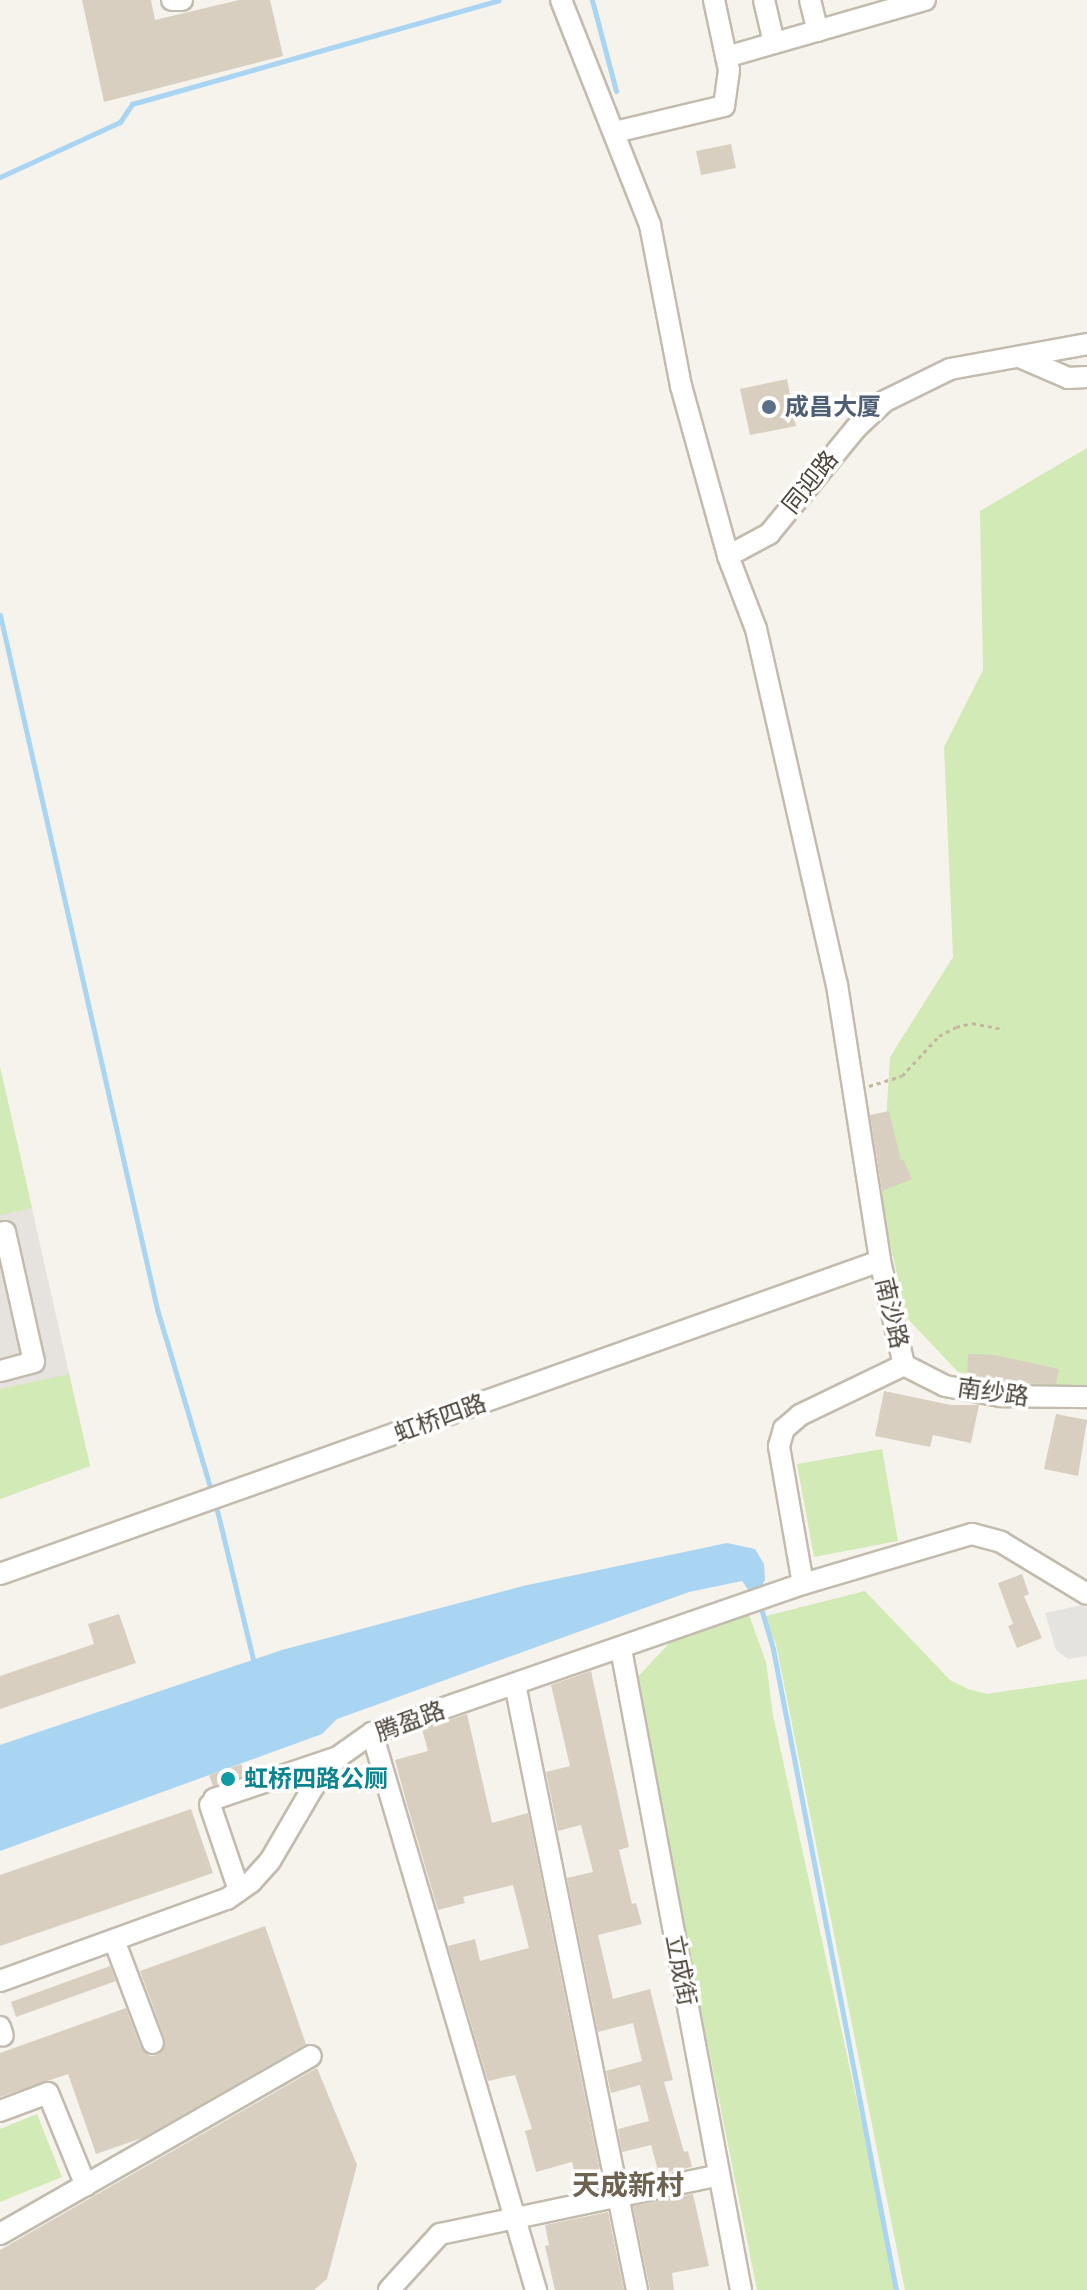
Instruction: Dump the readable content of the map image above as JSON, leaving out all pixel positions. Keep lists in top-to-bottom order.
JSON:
{
  "streets": {
    "street": [
      "同迎路",
      "南沙路",
      "南纱路",
      "虹桥四路",
      "腾盈路",
      "立成街"
    ]
  },
  "crossings": [
    ["同迎路", "南沙路"],
    ["南沙路", "南纱路"],
    ["南沙路", "虹桥四路"],
    ["腾盈路", "立成街"]
  ],
  "districts": ["天成新村"],
  "places": ["成昌大厦", "虹桥四路公厕"]
}
